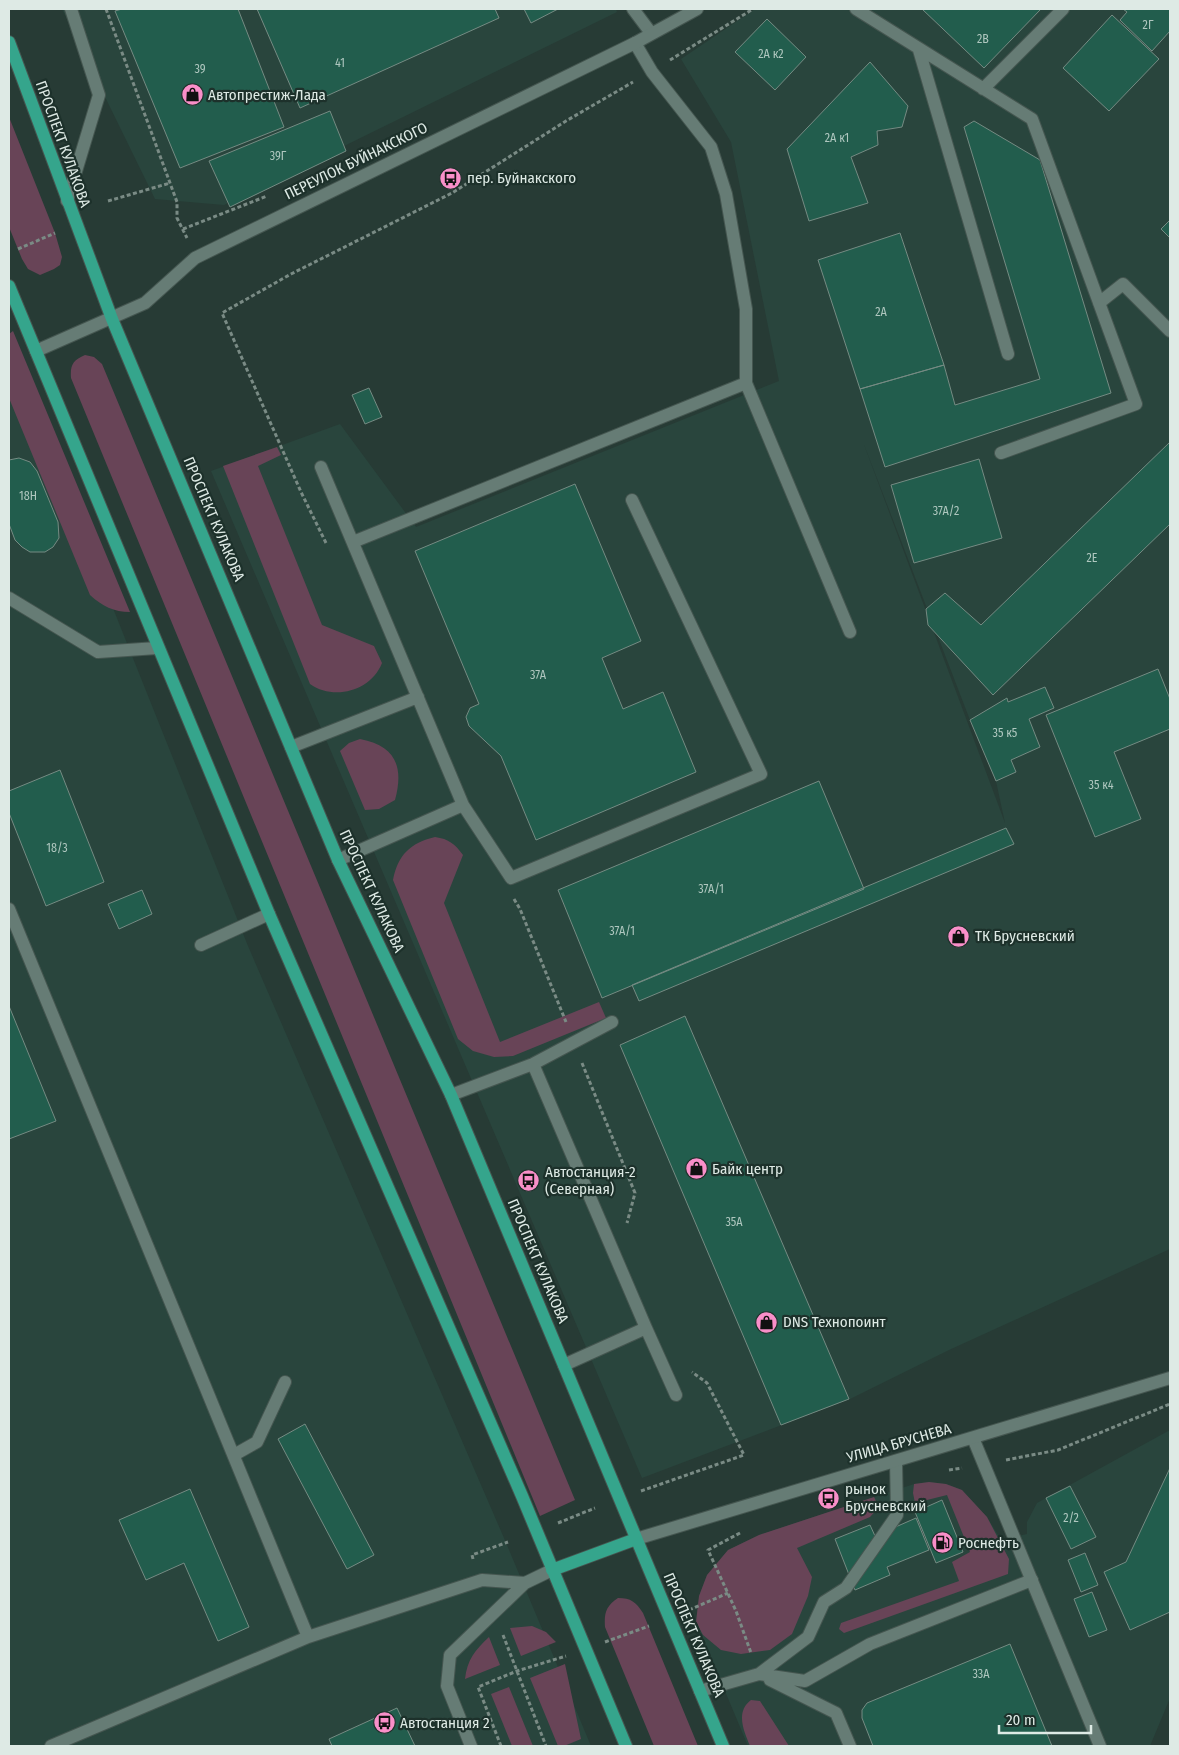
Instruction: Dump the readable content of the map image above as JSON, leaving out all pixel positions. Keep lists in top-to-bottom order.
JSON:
{
  "streets": {
    "main road": ["ПРОСПЕКТ КУЛАКОВА"],
    "street": ["ПЕРЕУЛОК БУЙНАКСКОГО", "УЛИЦА БРУСНЕВА"]
  },
  "crossings": [
    ["ПРОСПЕКТ КУЛАКОВА", "ПЕРЕУЛОК БУЙНАКСКОГО"],
    ["ПРОСПЕКТ КУЛАКОВА", "УЛИЦА БРУСНЕВА"]
  ],
  "places": {
    "shop": [
      "Автопрестиж-Лада",
      "ТК Брусневский",
      "Байк центр",
      "DNS Технопоинт"
    ],
    "bus stop": [
      "пер. Буйнакского",
      "Автостанция-2 (Северная)",
      "рынок Брусневский",
      "Автостанция 2"
    ],
    "fuel station": ["Роснефть"]
  },
  "house_numbers": [
    "2Г",
    "2В",
    "2А к2",
    "41",
    "39",
    "2А к1",
    "39Г",
    "2А",
    "18Н",
    "37А/2",
    "2Е",
    "37А",
    "35 к5",
    "35 к4",
    "18/3",
    "37А/1",
    "37А/1",
    "35А",
    "2/2",
    "33А"
  ],
  "scale_bar": "20 m"
}
